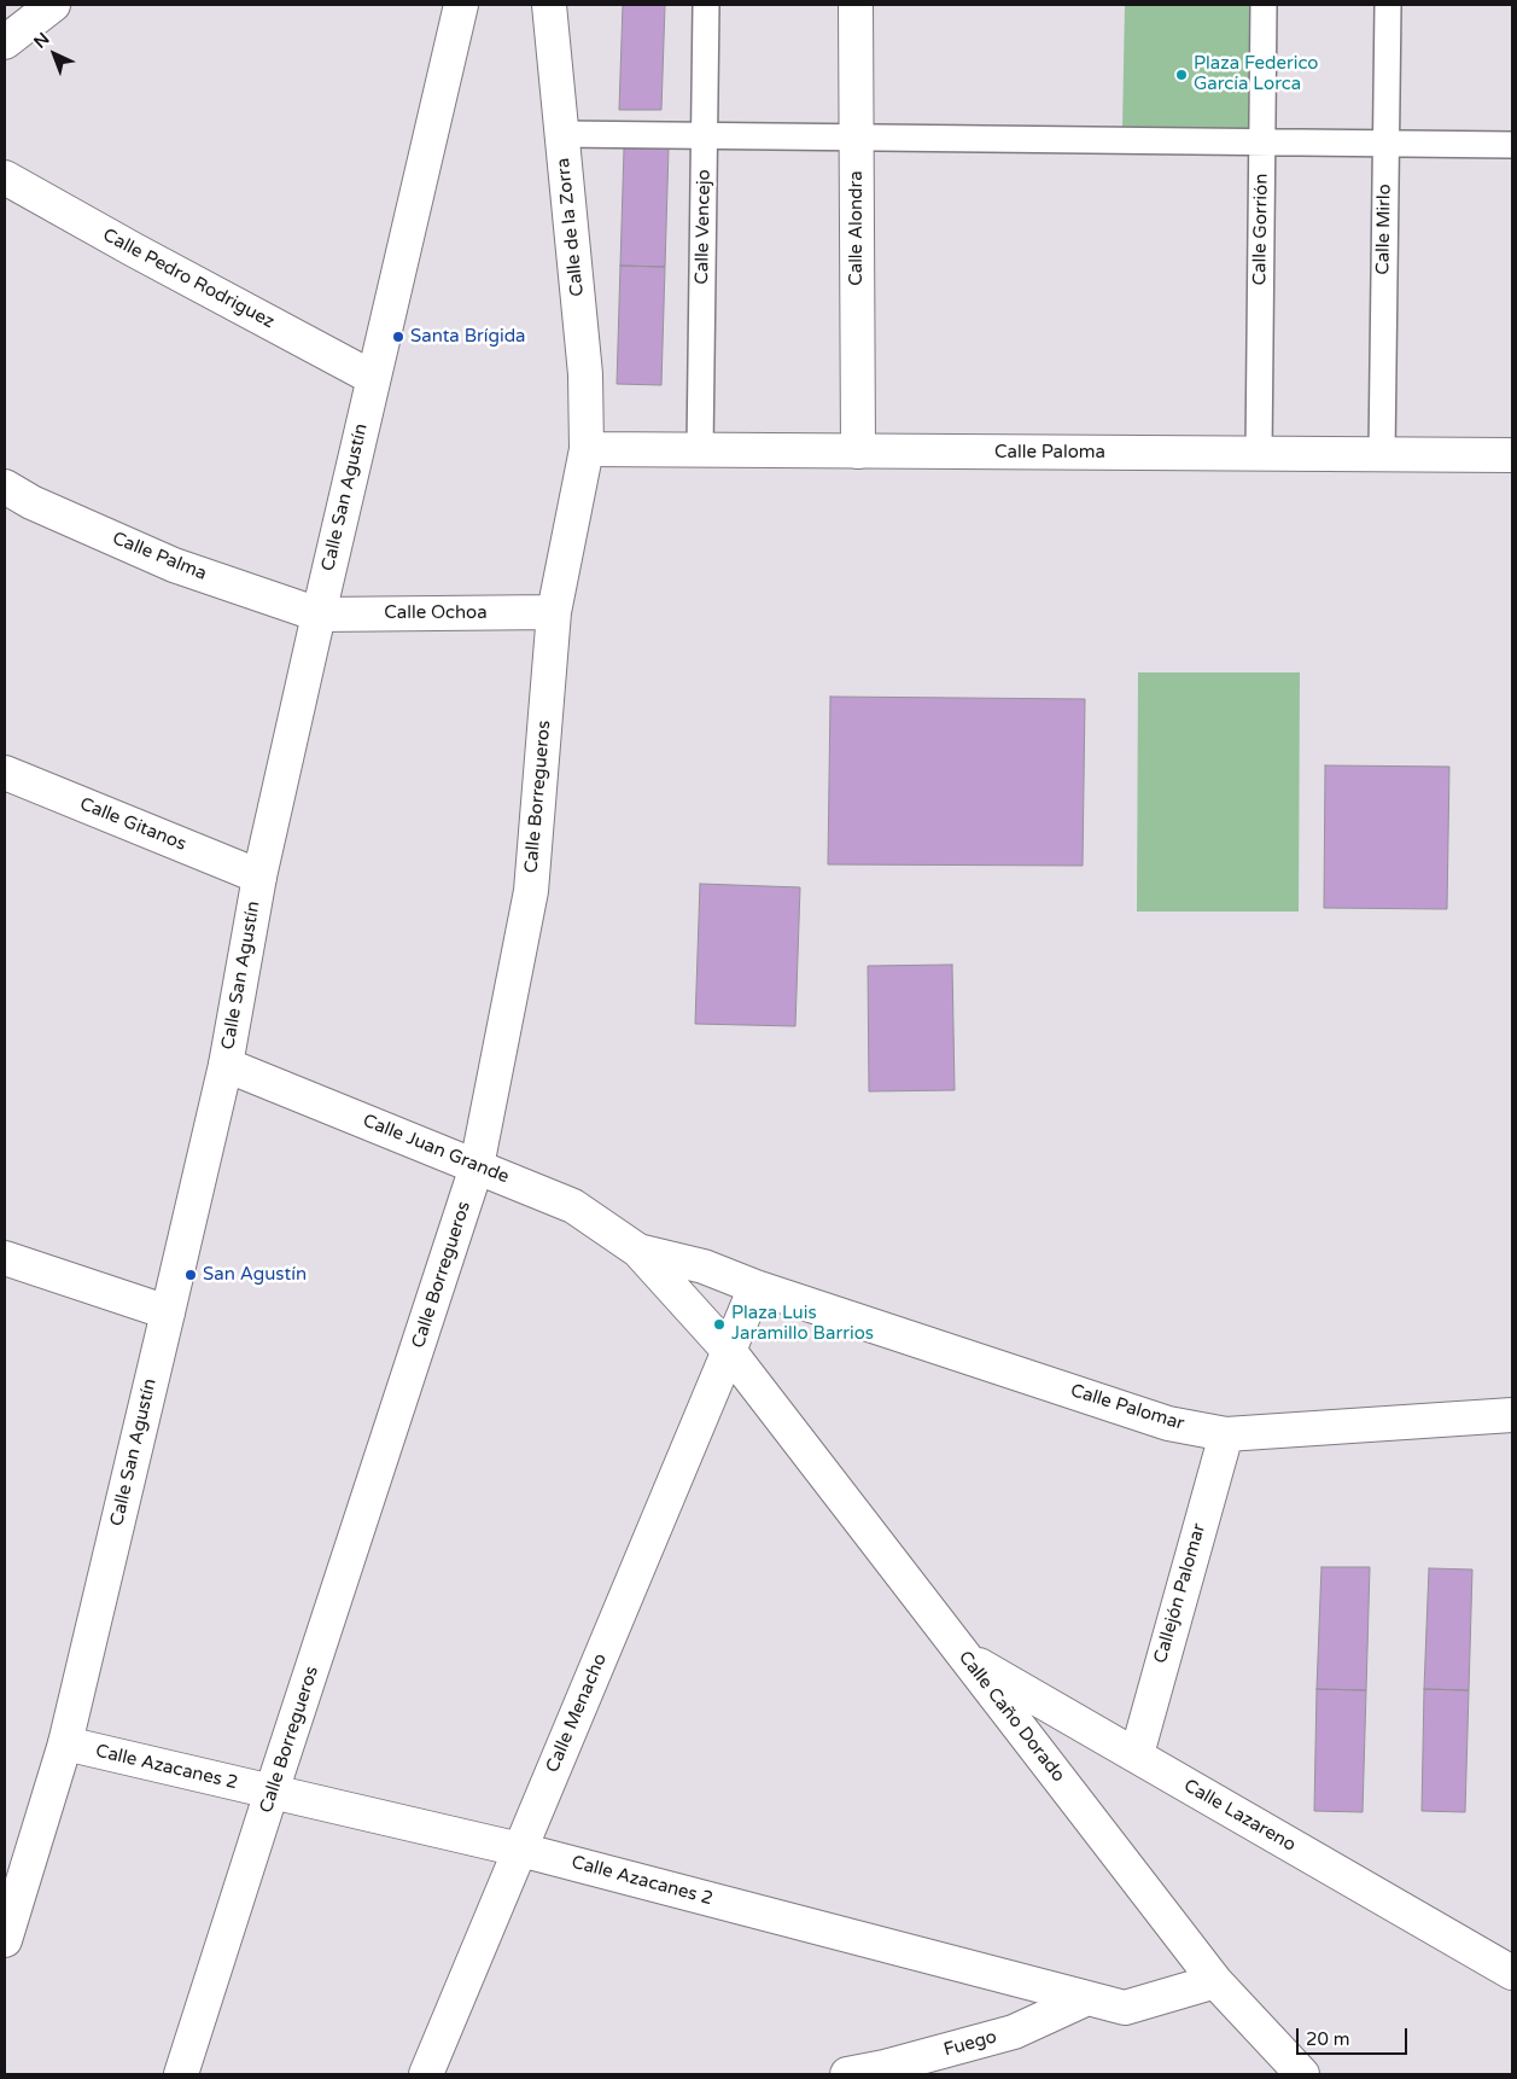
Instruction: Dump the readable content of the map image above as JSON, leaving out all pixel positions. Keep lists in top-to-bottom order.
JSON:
{
  "streets": {
    "street": [
      "Calle de la Zorra",
      "Calle Vencejo",
      "Calle Alondra",
      "Calle Gorrión",
      "Calle Mirlo",
      "Calle Pedro Rodriguez",
      "Calle Paloma",
      "Calle San Agustín",
      "Calle Palma",
      "Calle Ochoa",
      "Calle Borregueros",
      "Calle Gitanos",
      "Calle Juan Grande",
      "Calle Palomar",
      "Callejón Palomar",
      "Calle Menacho",
      "Calle Caño Dorado",
      "Calle Azacanes 2",
      "Calle Lazareno",
      "Fuego"
    ]
  },
  "crossings": [
    ["Calle de la Zorra", "Calle Paloma"],
    ["Calle de la Zorra", "Calle Borregueros"],
    ["Calle Vencejo", "Calle Paloma"],
    ["Calle Alondra", "Calle Paloma"],
    ["Calle Gorrión", "Calle Paloma"],
    ["Calle Mirlo", "Calle Paloma"],
    ["Calle Pedro Rodriguez", "Calle San Agustín"],
    ["Calle Paloma", "Calle Borregueros"],
    ["Calle San Agustín", "Calle Palma"],
    ["Calle San Agustín", "Calle Ochoa"],
    ["Calle San Agustín", "Calle Gitanos"],
    ["Calle San Agustín", "Calle Juan Grande"],
    ["Calle San Agustín", "Calle Azacanes 2"],
    ["Calle Palma", "Calle Ochoa"],
    ["Calle Ochoa", "Calle Borregueros"],
    ["Calle Borregueros", "Calle Juan Grande"],
    ["Calle Borregueros", "Calle Azacanes 2"],
    ["Calle Palomar", "Callejón Palomar"],
    ["Callejón Palomar", "Calle Lazareno"],
    ["Calle Menacho", "Calle Caño Dorado"],
    ["Calle Menacho", "Calle Azacanes 2"],
    ["Calle Caño Dorado", "Calle Azacanes 2"],
    ["Calle Caño Dorado", "Calle Lazareno"],
    ["Calle Azacanes 2", "Fuego"]
  ],
  "places": [
    "Plaza Federico García Lorca",
    "Santa Brígida",
    "San Agustín",
    "Plaza Luis Jaramillo Barrios"
  ],
  "scale_bar": "20 m",
  "north": "top left"
}
